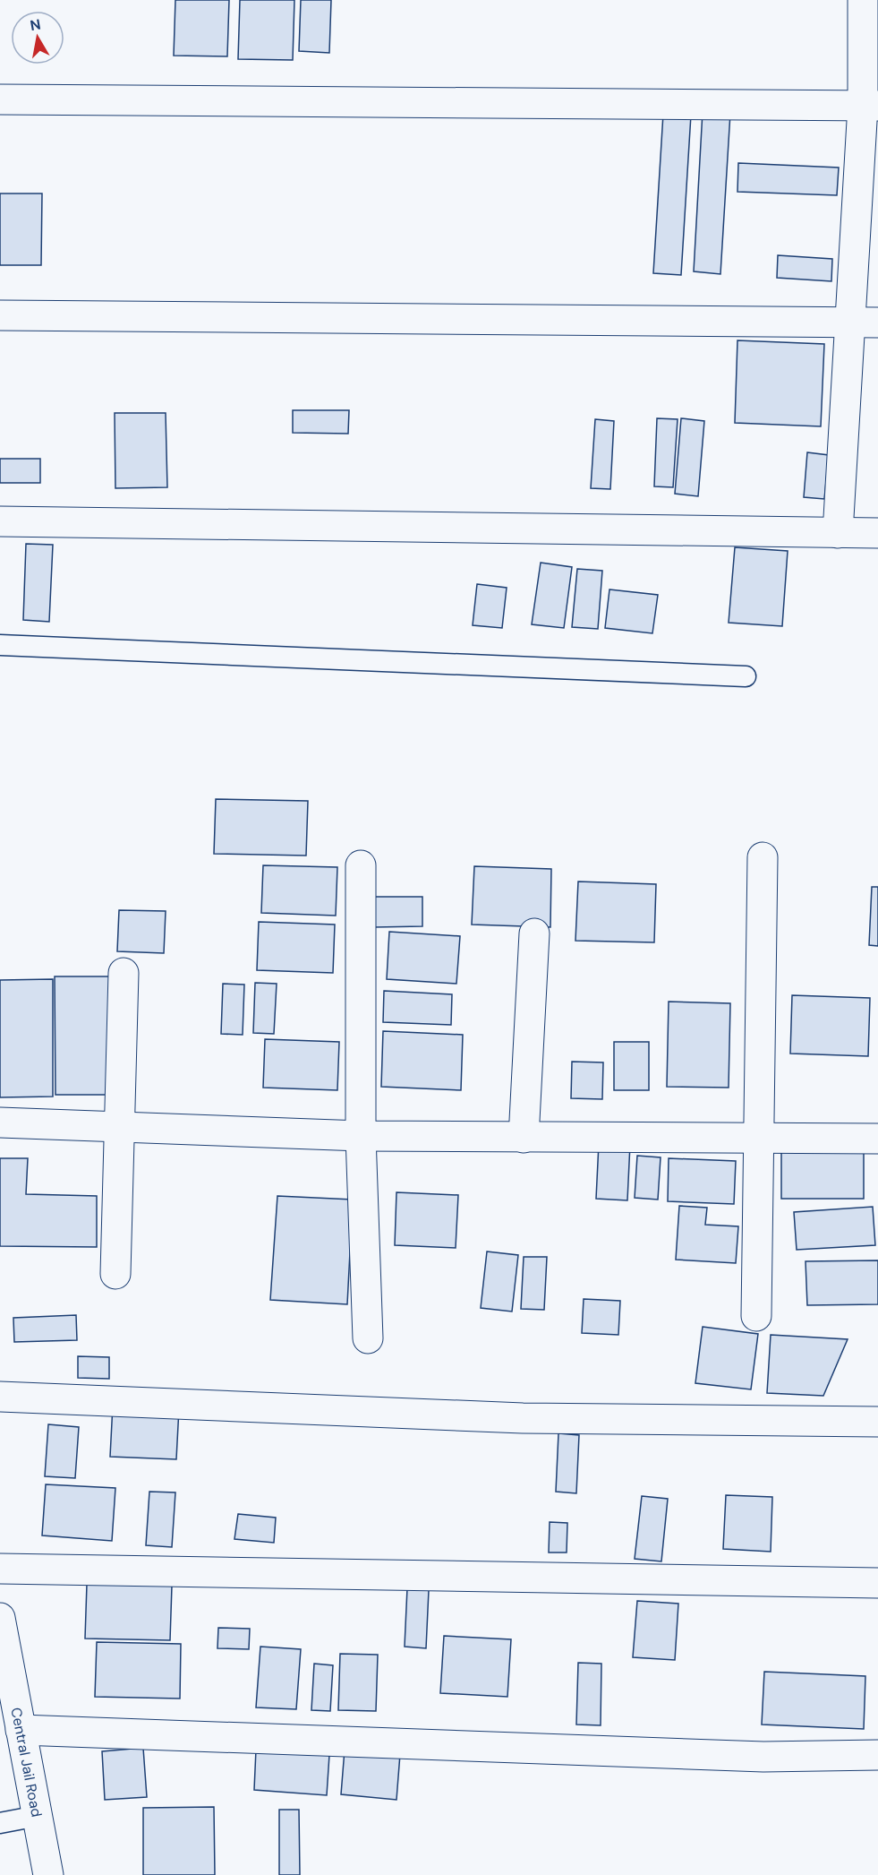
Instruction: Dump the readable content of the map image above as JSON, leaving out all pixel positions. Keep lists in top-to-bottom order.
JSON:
{
  "streets": {
    "street": ["Central Jail Road"]
  },
  "north": "top"
}
